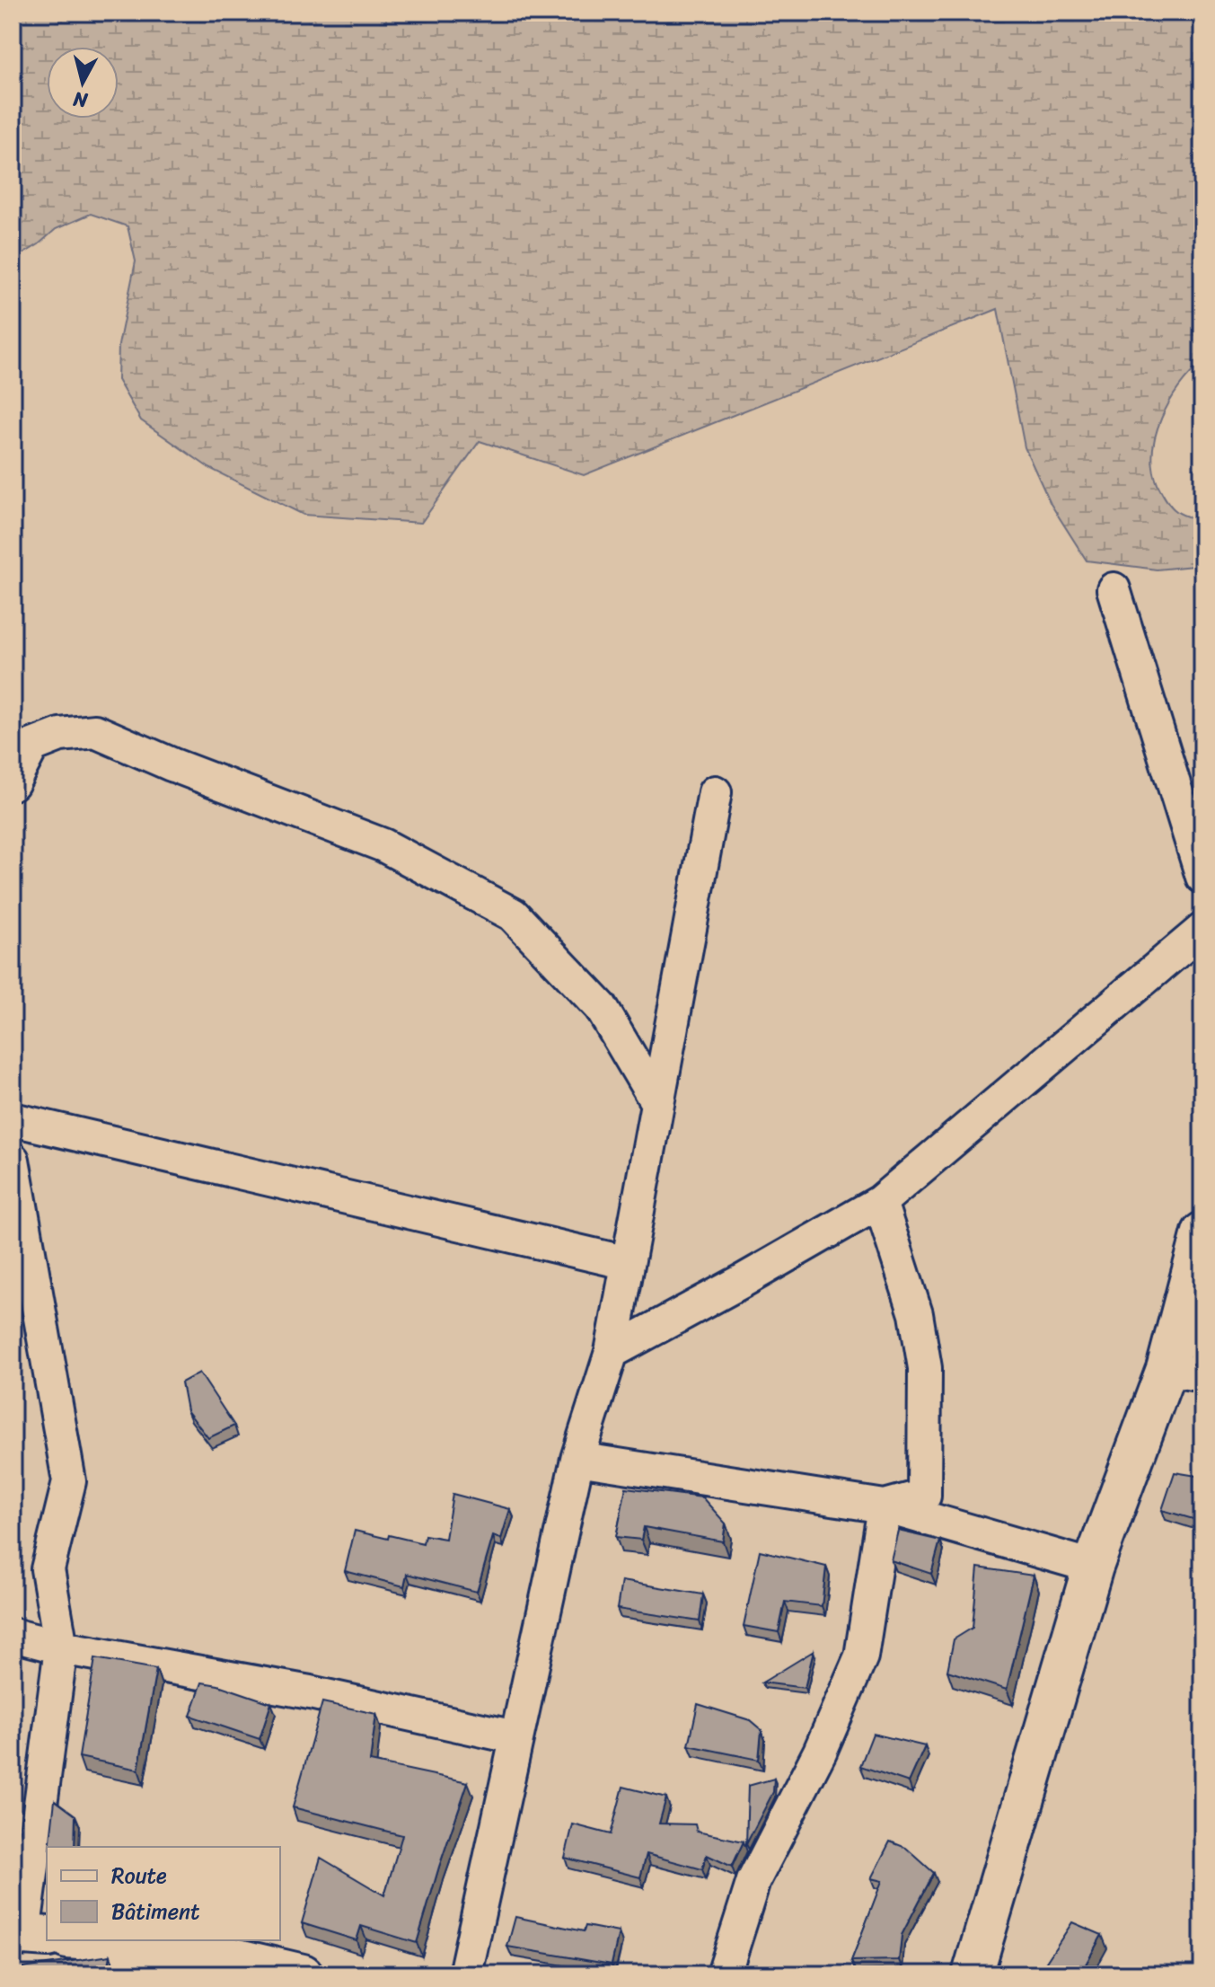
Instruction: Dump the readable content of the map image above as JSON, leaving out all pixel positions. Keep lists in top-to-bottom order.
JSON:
{
  "legend": ["Route", "Bâtiment"],
  "north": "bottom"
}
